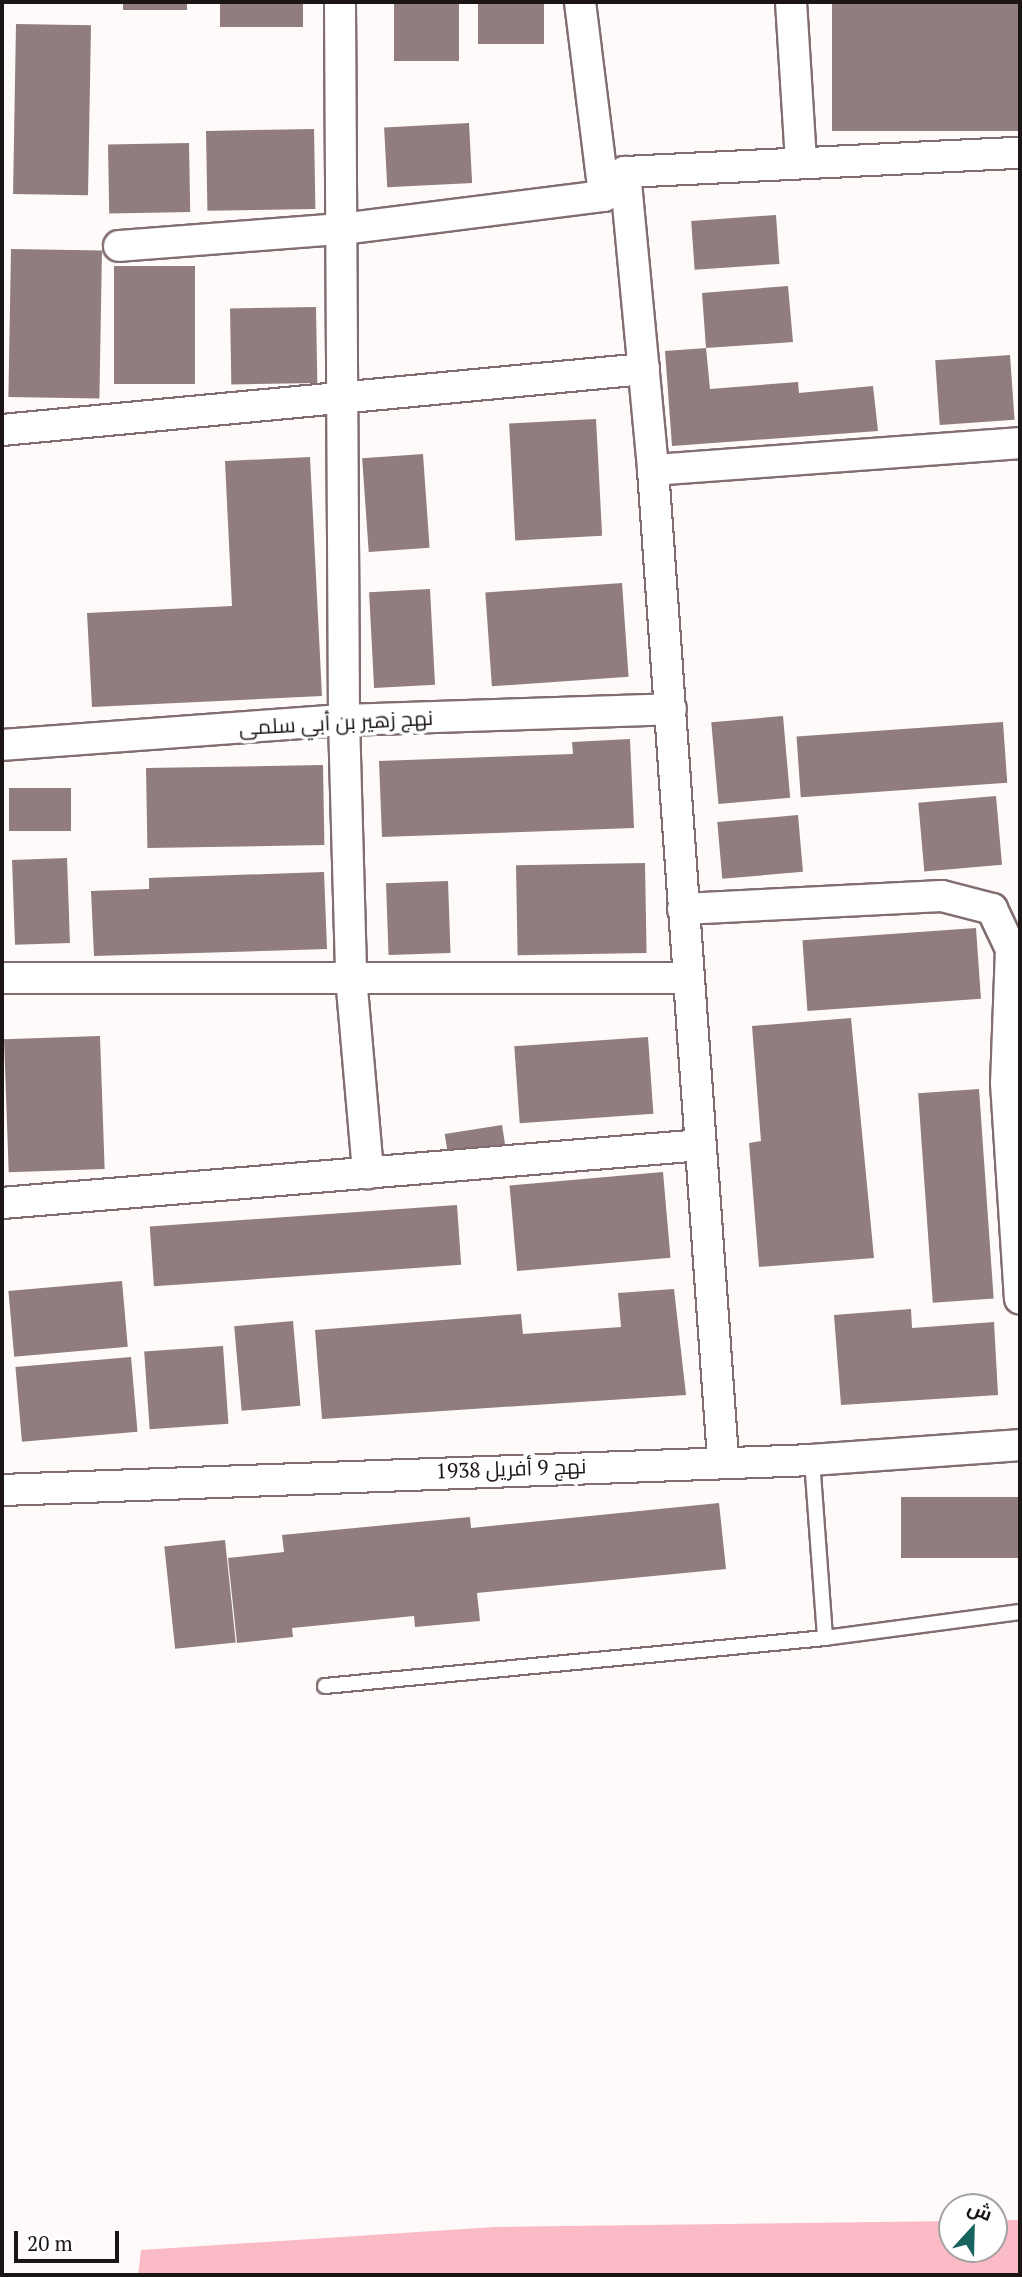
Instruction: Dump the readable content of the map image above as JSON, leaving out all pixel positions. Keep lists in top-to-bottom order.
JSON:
{
  "streets": {
    "street": ["نهج زهير بن أبي سلمى", "نهج 9 أفريل 1938"]
  },
  "scale_bar": "20 m",
  "north": "top"
}
